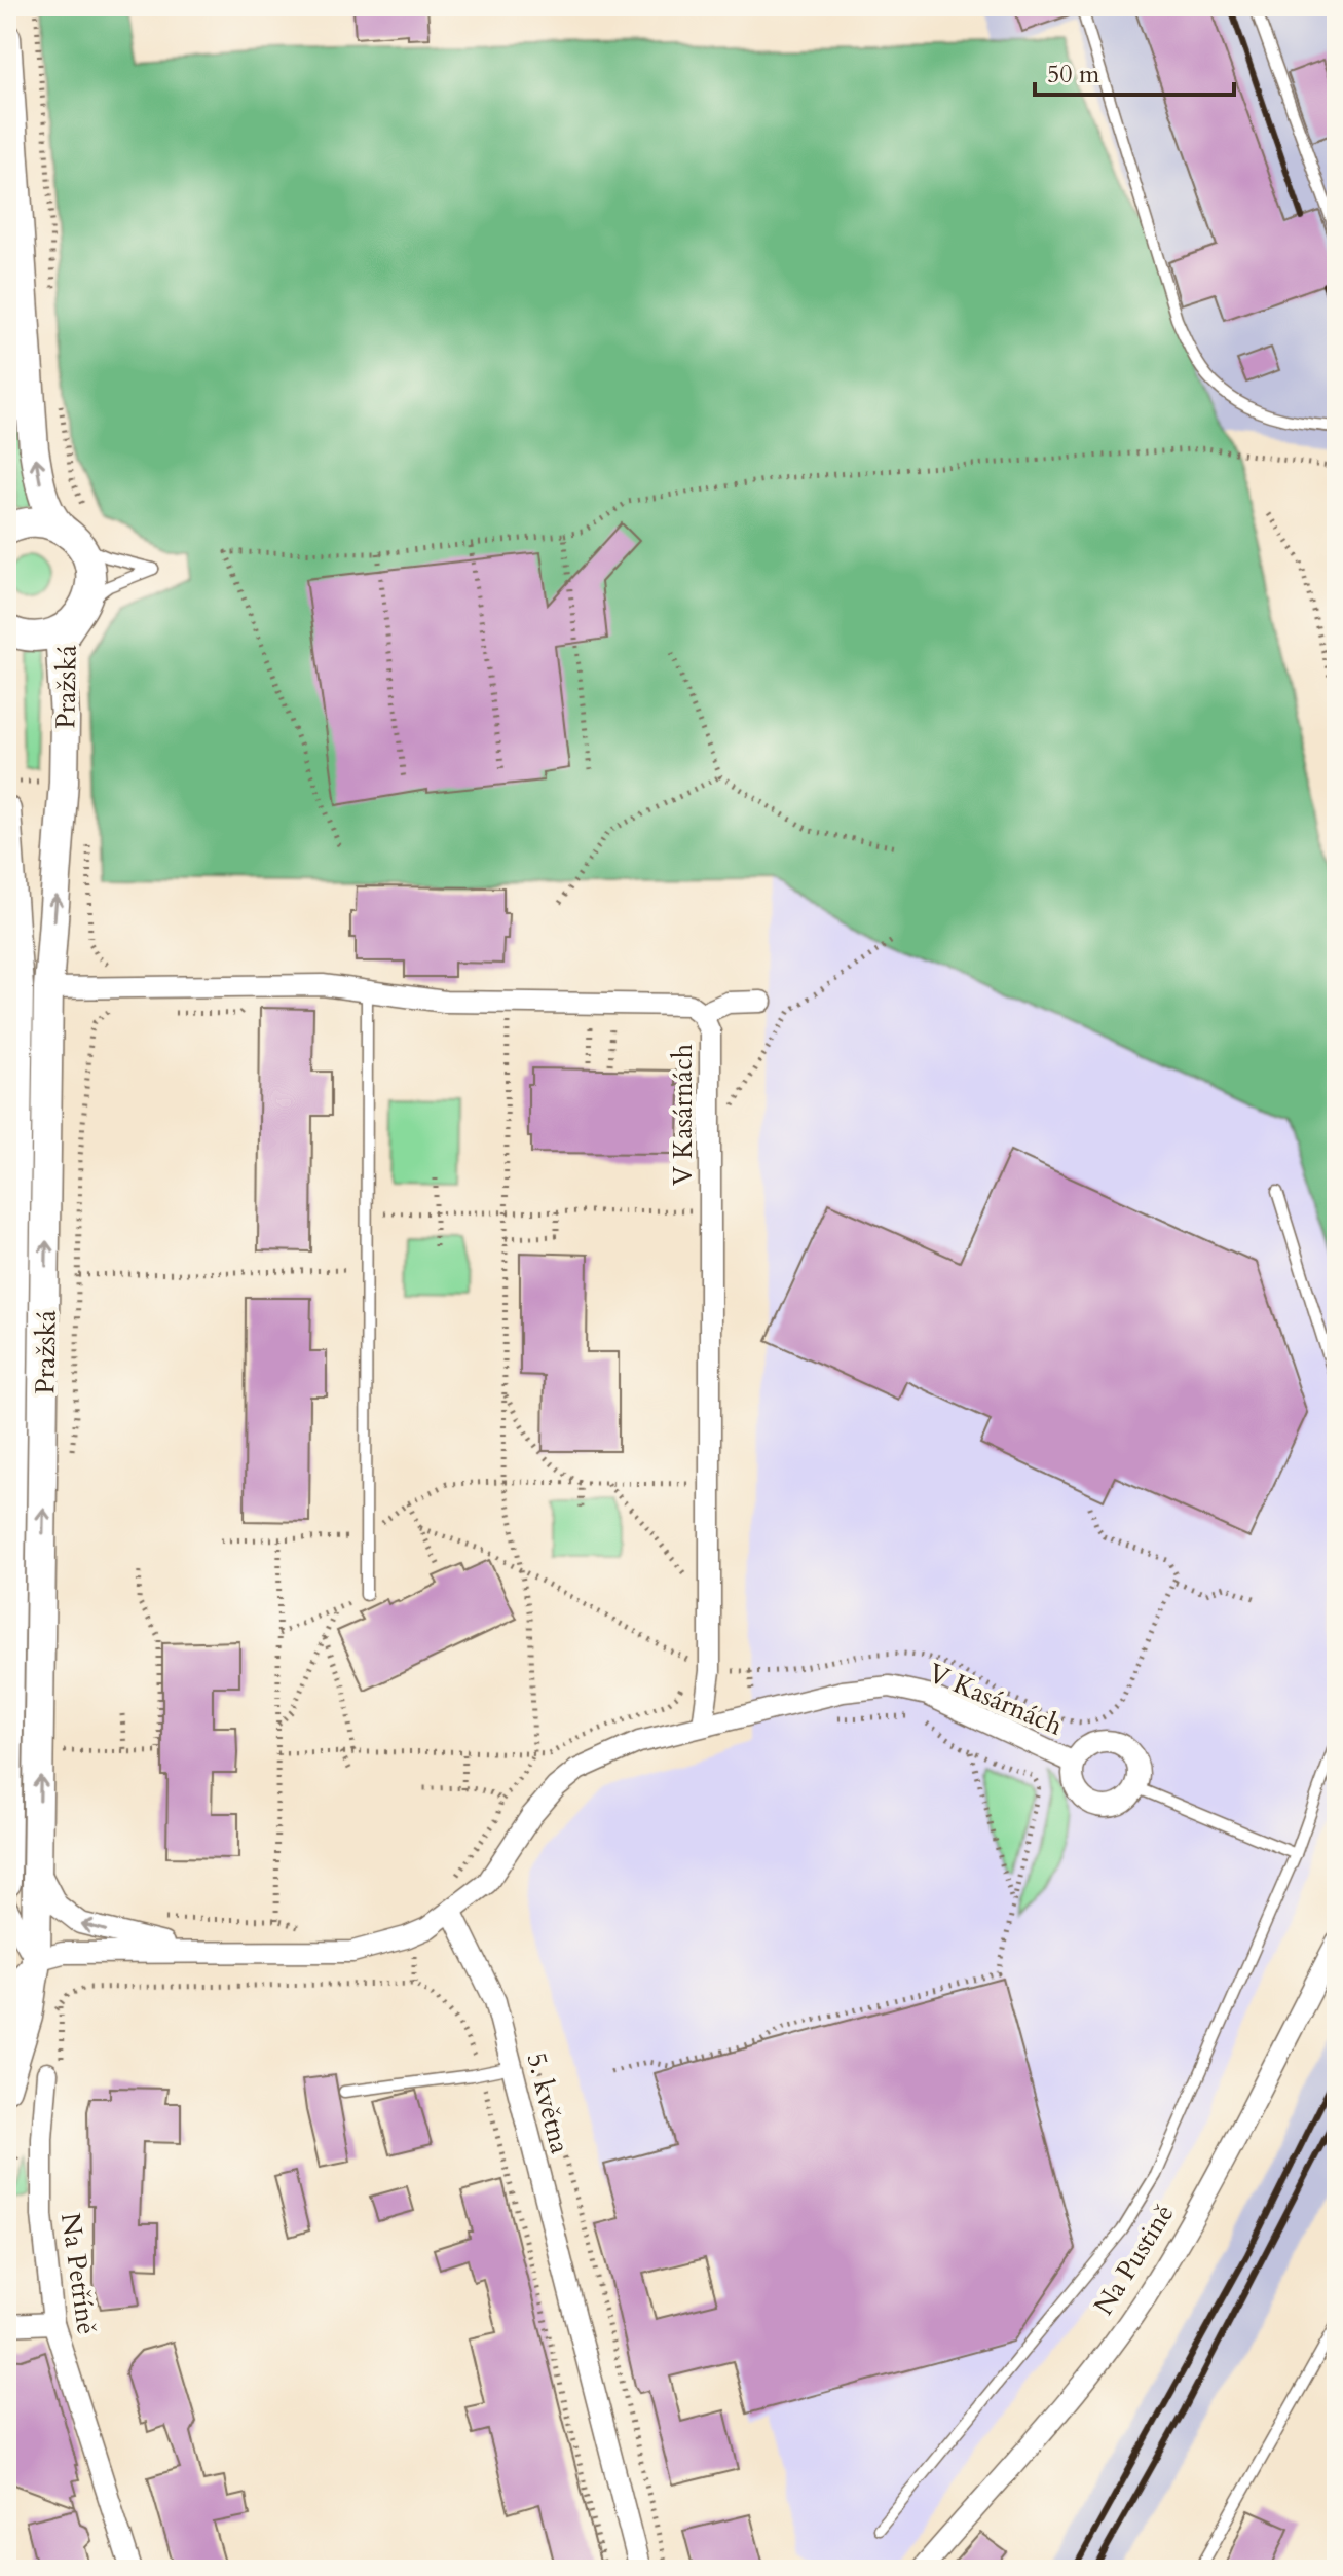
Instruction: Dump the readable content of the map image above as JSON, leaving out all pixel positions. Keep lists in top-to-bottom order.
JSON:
{
  "streets": {
    "street": [
      "Pražská",
      "V Kasárnách",
      "5. května",
      "Na Pustině",
      "Na Petříně"
    ]
  },
  "crossings": [
    ["Pražská", "V Kasárnách"],
    ["V Kasárnách", "5. května"]
  ],
  "scale_bar": "50 m"
}
